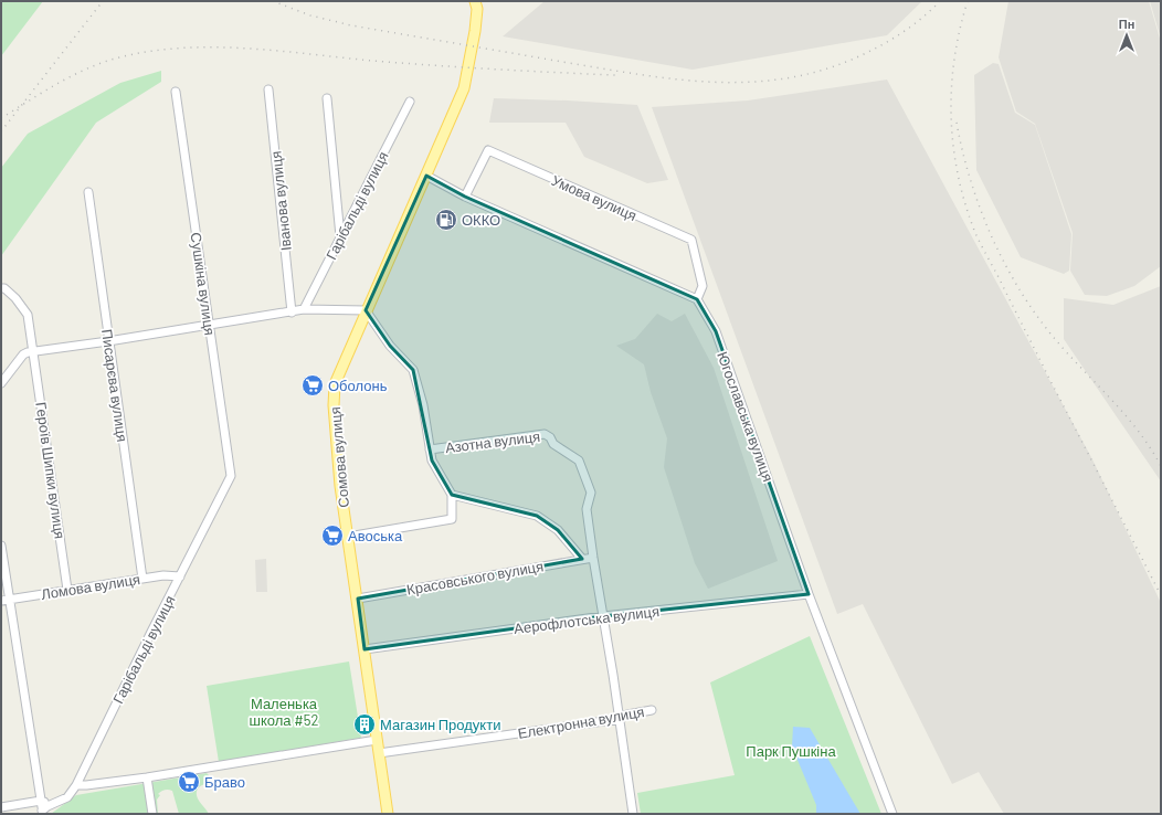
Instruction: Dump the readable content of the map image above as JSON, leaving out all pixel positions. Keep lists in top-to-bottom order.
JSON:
{
  "streets": {
    "main road": ["Сомова вулиця"],
    "street": [
      "Умова вулиця",
      "Іванова вулиця",
      "Гарібальді вулиця",
      "Сушкіна вулиця",
      "Писарєва вулиця",
      "Югославська вулиця",
      "Азотна вулиця",
      "Героїв Шипки вулиця",
      "Красовського вулиця",
      "Ломова вулиця",
      "Аерофлотська вулиця",
      "Електронна вулиця"
    ]
  },
  "crossings": [
    ["Умова вулиця", "Югославська вулиця"],
    ["Гарібальді вулиця", "Сушкіна вулиця"],
    ["Гарібальді вулиця", "Ломова вулиця"],
    ["Писарєва вулиця", "Ломова вулиця"],
    ["Югославська вулиця", "Аерофлотська вулиця"],
    ["Азотна вулиця", "Сомова вулиця"],
    ["Азотна вулиця", "Красовського вулиця"],
    ["Азотна вулиця", "Аерофлотська вулиця"],
    ["Азотна вулиця", "Електронна вулиця"],
    ["Сомова вулиця", "Красовського вулиця"],
    ["Сомова вулиця", "Аерофлотська вулиця"],
    ["Сомова вулиця", "Електронна вулиця"],
    ["Героїв Шипки вулиця", "Ломова вулиця"]
  ],
  "parks": ["Маленька школа #52", "Парк Пушкіна"],
  "places": {
    "fuel station": ["ОККО"],
    "supermarket": ["Оболонь", "Авоська", "Браво"],
    "building": ["Магазин Продукти"]
  },
  "north": "top"
}
